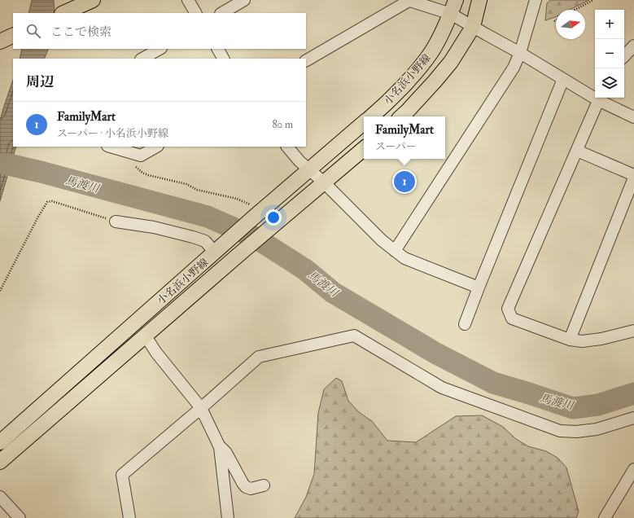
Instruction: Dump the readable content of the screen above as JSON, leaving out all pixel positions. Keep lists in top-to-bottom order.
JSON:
{
  "streets": {
    "main road": ["小名浜小野線"]
  },
  "water": ["馬渡川"],
  "north": "right",
  "page": {
    "map_buttons": ["+", "−"],
    "search": "ここで検索",
    "heading": "周辺",
    "list": [
      {
        "mark": "1",
        "name": "FamilyMart",
        "note": "スーパー · 小名浜小野線",
        "value": "80 m"
      }
    ],
    "popup": ["FamilyMart", "スーパー"],
    "pins": "1"
  }
}
